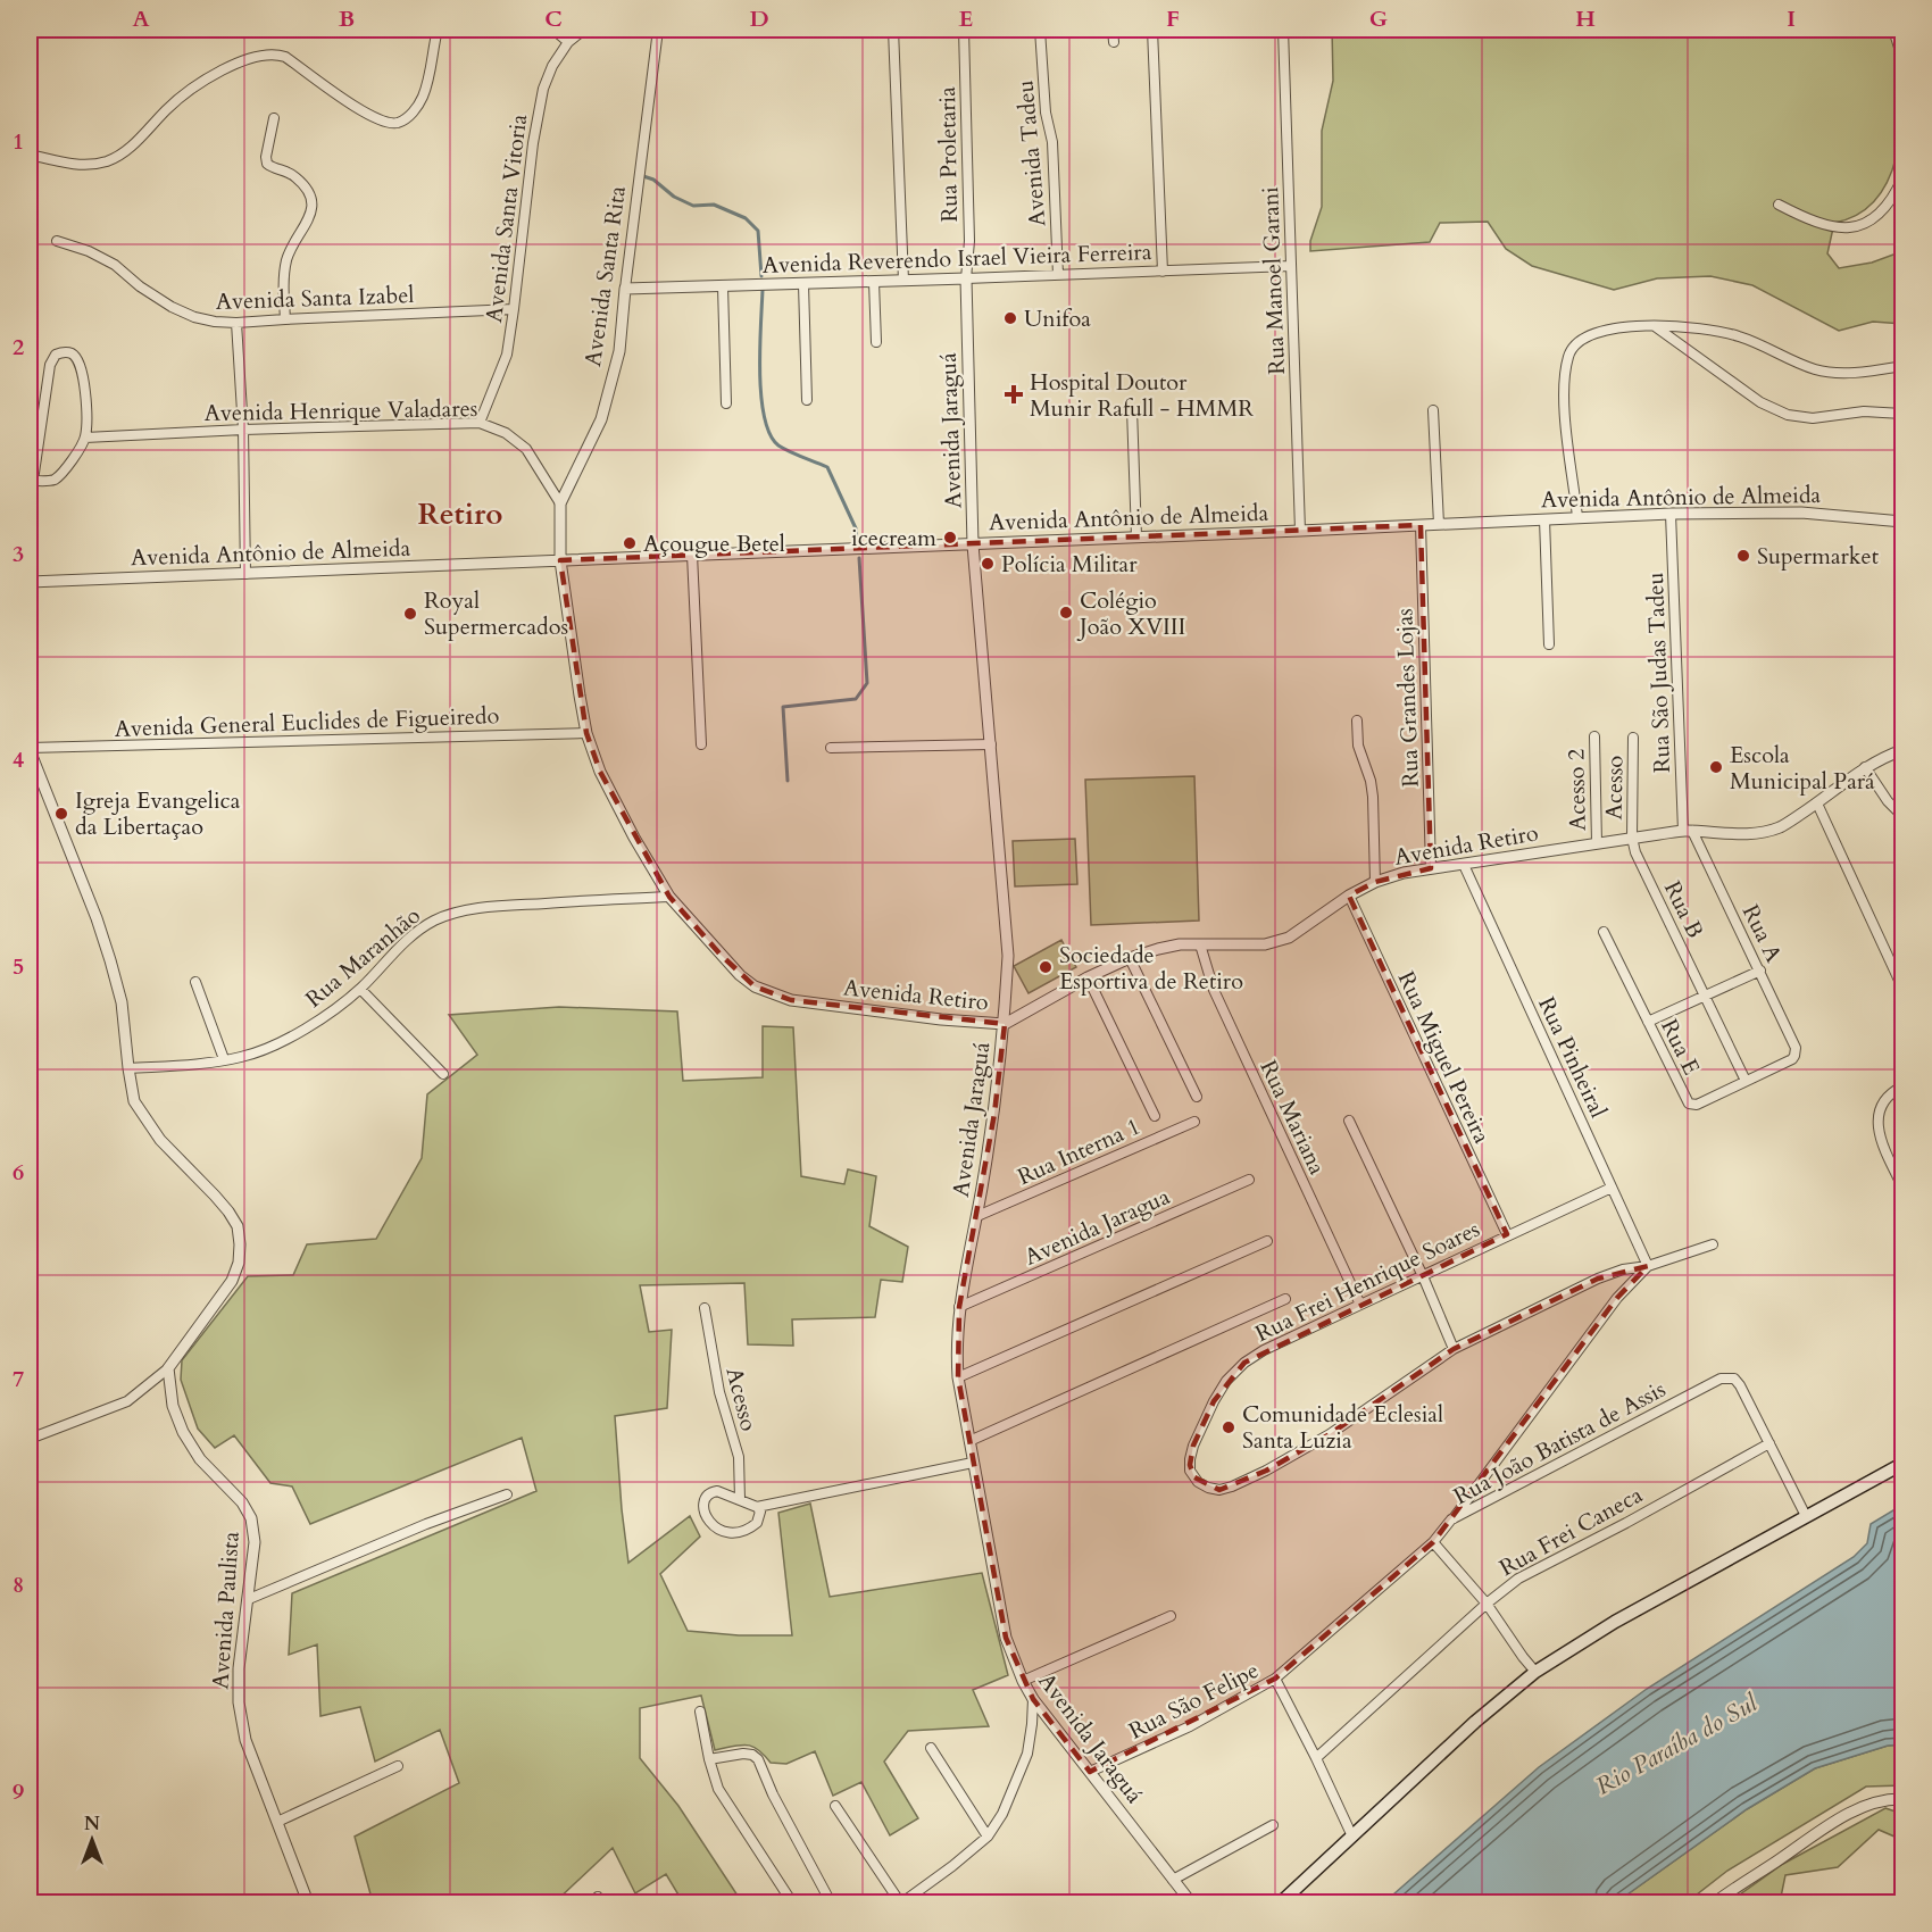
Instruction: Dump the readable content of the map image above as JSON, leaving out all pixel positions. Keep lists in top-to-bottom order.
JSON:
{
  "streets": {
    "street": [
      "Avenida Tadeu",
      "Rua Proletaria",
      "Avenida Santa Vitoria",
      "Avenida Reverendo Israel Vieira Ferreira",
      "Avenida Santa Rita",
      "Rua Manoel Garani",
      "Avenida Santa Izabel",
      "Avenida Henrique Valadares",
      "Avenida Jaraguá",
      "Avenida Antônio de Almeida",
      "Rua São Judas Tadeu",
      "Rua Grandes Lojas",
      "Avenida General Euclides de Figueiredo",
      "Acesso",
      "Acesso 2",
      "Avenida Retiro",
      "Rua B",
      "Rua A",
      "Rua Maranhão",
      "Rua E",
      "Rua Miguel Pereira",
      "Rua Pinheiral",
      "Rua Mariana",
      "Rua Interna 1",
      "Avenida Jaragua",
      "Rua Frei Henrique Soares",
      "Rua João Batista de Assis",
      "Rua Frei Caneca",
      "Avenida Paulista",
      "Rua São Felipe"
    ]
  },
  "crossings": [
    ["Avenida Tadeu", "Avenida Reverendo Israel Vieira Ferreira"],
    ["Rua Proletaria", "Avenida Reverendo Israel Vieira Ferreira"],
    ["Rua Proletaria", "Avenida Jaraguá"],
    ["Avenida Santa Vitoria", "Avenida Santa Izabel"],
    ["Avenida Santa Vitoria", "Avenida Henrique Valadares"],
    ["Avenida Reverendo Israel Vieira Ferreira", "Avenida Santa Rita"],
    ["Avenida Reverendo Israel Vieira Ferreira", "Rua Manoel Garani"],
    ["Avenida Reverendo Israel Vieira Ferreira", "Avenida Jaraguá"],
    ["Avenida Santa Rita", "Avenida Henrique Valadares"],
    ["Avenida Santa Rita", "Avenida Antônio de Almeida"],
    ["Avenida Santa Rita", "Avenida Retiro"],
    ["Rua Manoel Garani", "Avenida Antônio de Almeida"],
    ["Avenida Jaraguá", "Avenida Antônio de Almeida"],
    ["Avenida Jaraguá", "Avenida Retiro"],
    ["Avenida Jaraguá", "Rua Interna 1"],
    ["Avenida Jaraguá", "Avenida Jaragua"],
    ["Avenida Jaraguá", "Rua São Felipe"],
    ["Avenida Antônio de Almeida", "Rua São Judas Tadeu"],
    ["Avenida Antônio de Almeida", "Rua Grandes Lojas"],
    ["Avenida Antônio de Almeida", "Avenida Retiro"],
    ["Rua São Judas Tadeu", "Avenida Retiro"],
    ["Rua São Judas Tadeu", "Rua A"],
    ["Rua Grandes Lojas", "Avenida Retiro"],
    ["Avenida General Euclides de Figueiredo", "Avenida Retiro"],
    ["Acesso", "Avenida Retiro"],
    ["Acesso", "Rua B"],
    ["Acesso 2", "Avenida Retiro"],
    ["Avenida Retiro", "Rua B"],
    ["Avenida Retiro", "Rua A"],
    ["Avenida Retiro", "Rua Maranhão"],
    ["Avenida Retiro", "Rua Miguel Pereira"],
    ["Avenida Retiro", "Rua Pinheiral"],
    ["Avenida Retiro", "Rua Mariana"],
    ["Rua B", "Rua E"],
    ["Rua A", "Rua E"],
    ["Rua Miguel Pereira", "Rua Frei Henrique Soares"],
    ["Rua Pinheiral", "Rua Frei Henrique Soares"],
    ["Rua Mariana", "Rua Frei Henrique Soares"],
    ["Rua João Batista de Assis", "Rua Frei Caneca"],
    ["Rua João Batista de Assis", "Rua São Felipe"]
  ],
  "districts": ["Retiro"],
  "water": ["Rio Paraíba do Sul"],
  "places": {
    "other": [
      "Unifoa",
      "icecream",
      "Açougue Betel",
      "Supermarket",
      "Polícia Militar",
      "Colégio João XVIII",
      "Royal Supermercados",
      "Escola Municipal Pará",
      "Igreja Evangelica da Libertaçao",
      "Sociedade Esportiva de Retiro",
      "Comunidade Eclesial Santa Luzia"
    ],
    "health": ["Hospital Doutor Munir Rafull - HMMR"]
  },
  "north": "top",
  "grid": {
    "columns": [
      "A",
      "B",
      "C",
      "D",
      "E",
      "F",
      "G",
      "H",
      "I"
    ],
    "rows": [
      "1",
      "2",
      "3",
      "4",
      "5",
      "6",
      "7",
      "8",
      "9"
    ]
  }
}
